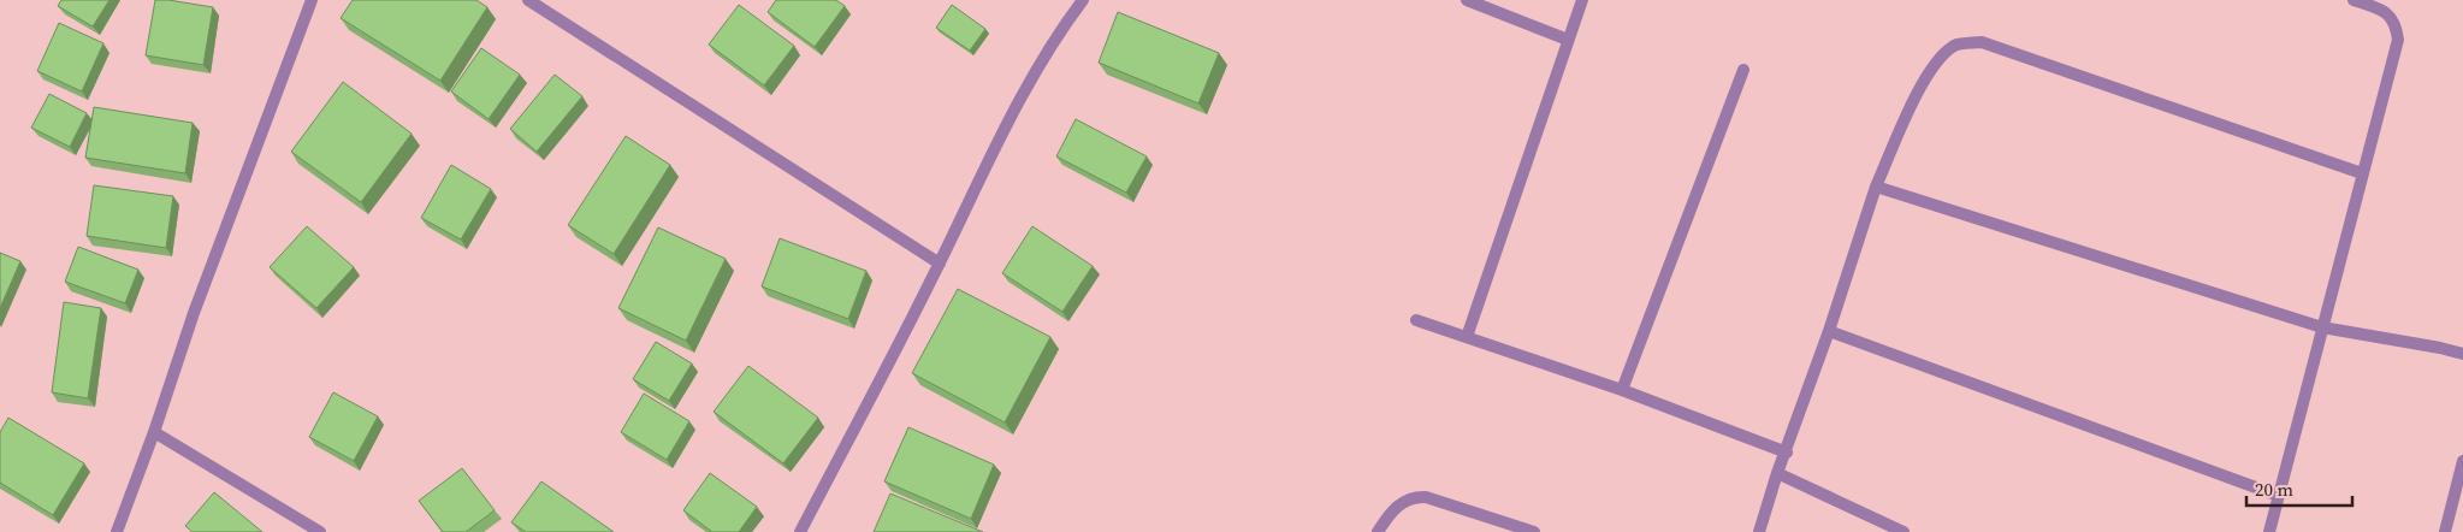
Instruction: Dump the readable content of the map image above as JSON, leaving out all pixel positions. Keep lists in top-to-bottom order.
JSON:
{
  "scale_bar": "20 m"
}
